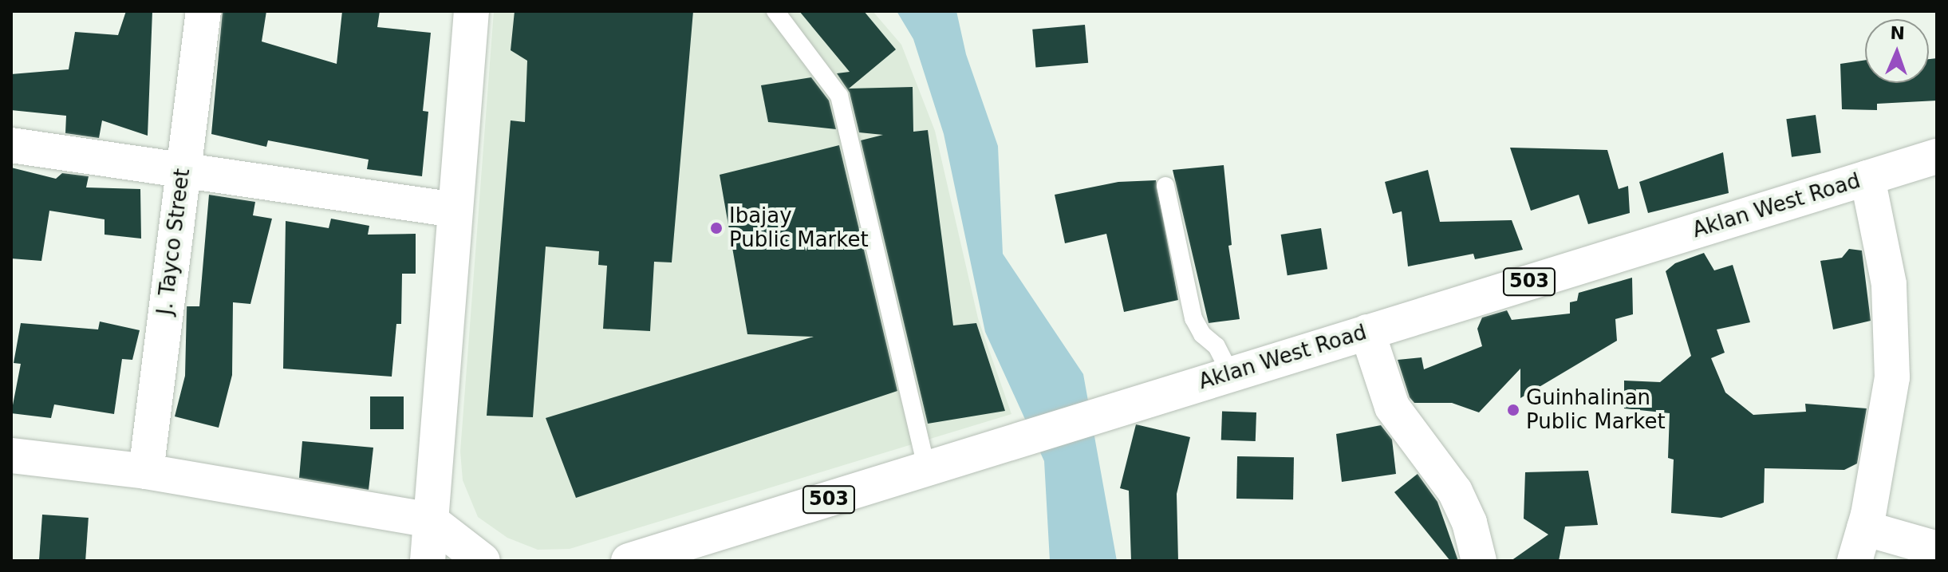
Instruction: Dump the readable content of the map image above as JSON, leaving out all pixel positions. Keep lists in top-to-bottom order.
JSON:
{
  "streets": {
    "street": ["Aklan West Road", "J. Tayco Street", "503"]
  },
  "places": ["Ibajay Public Market", "Guinhalinan Public Market"],
  "north": "top"
}
